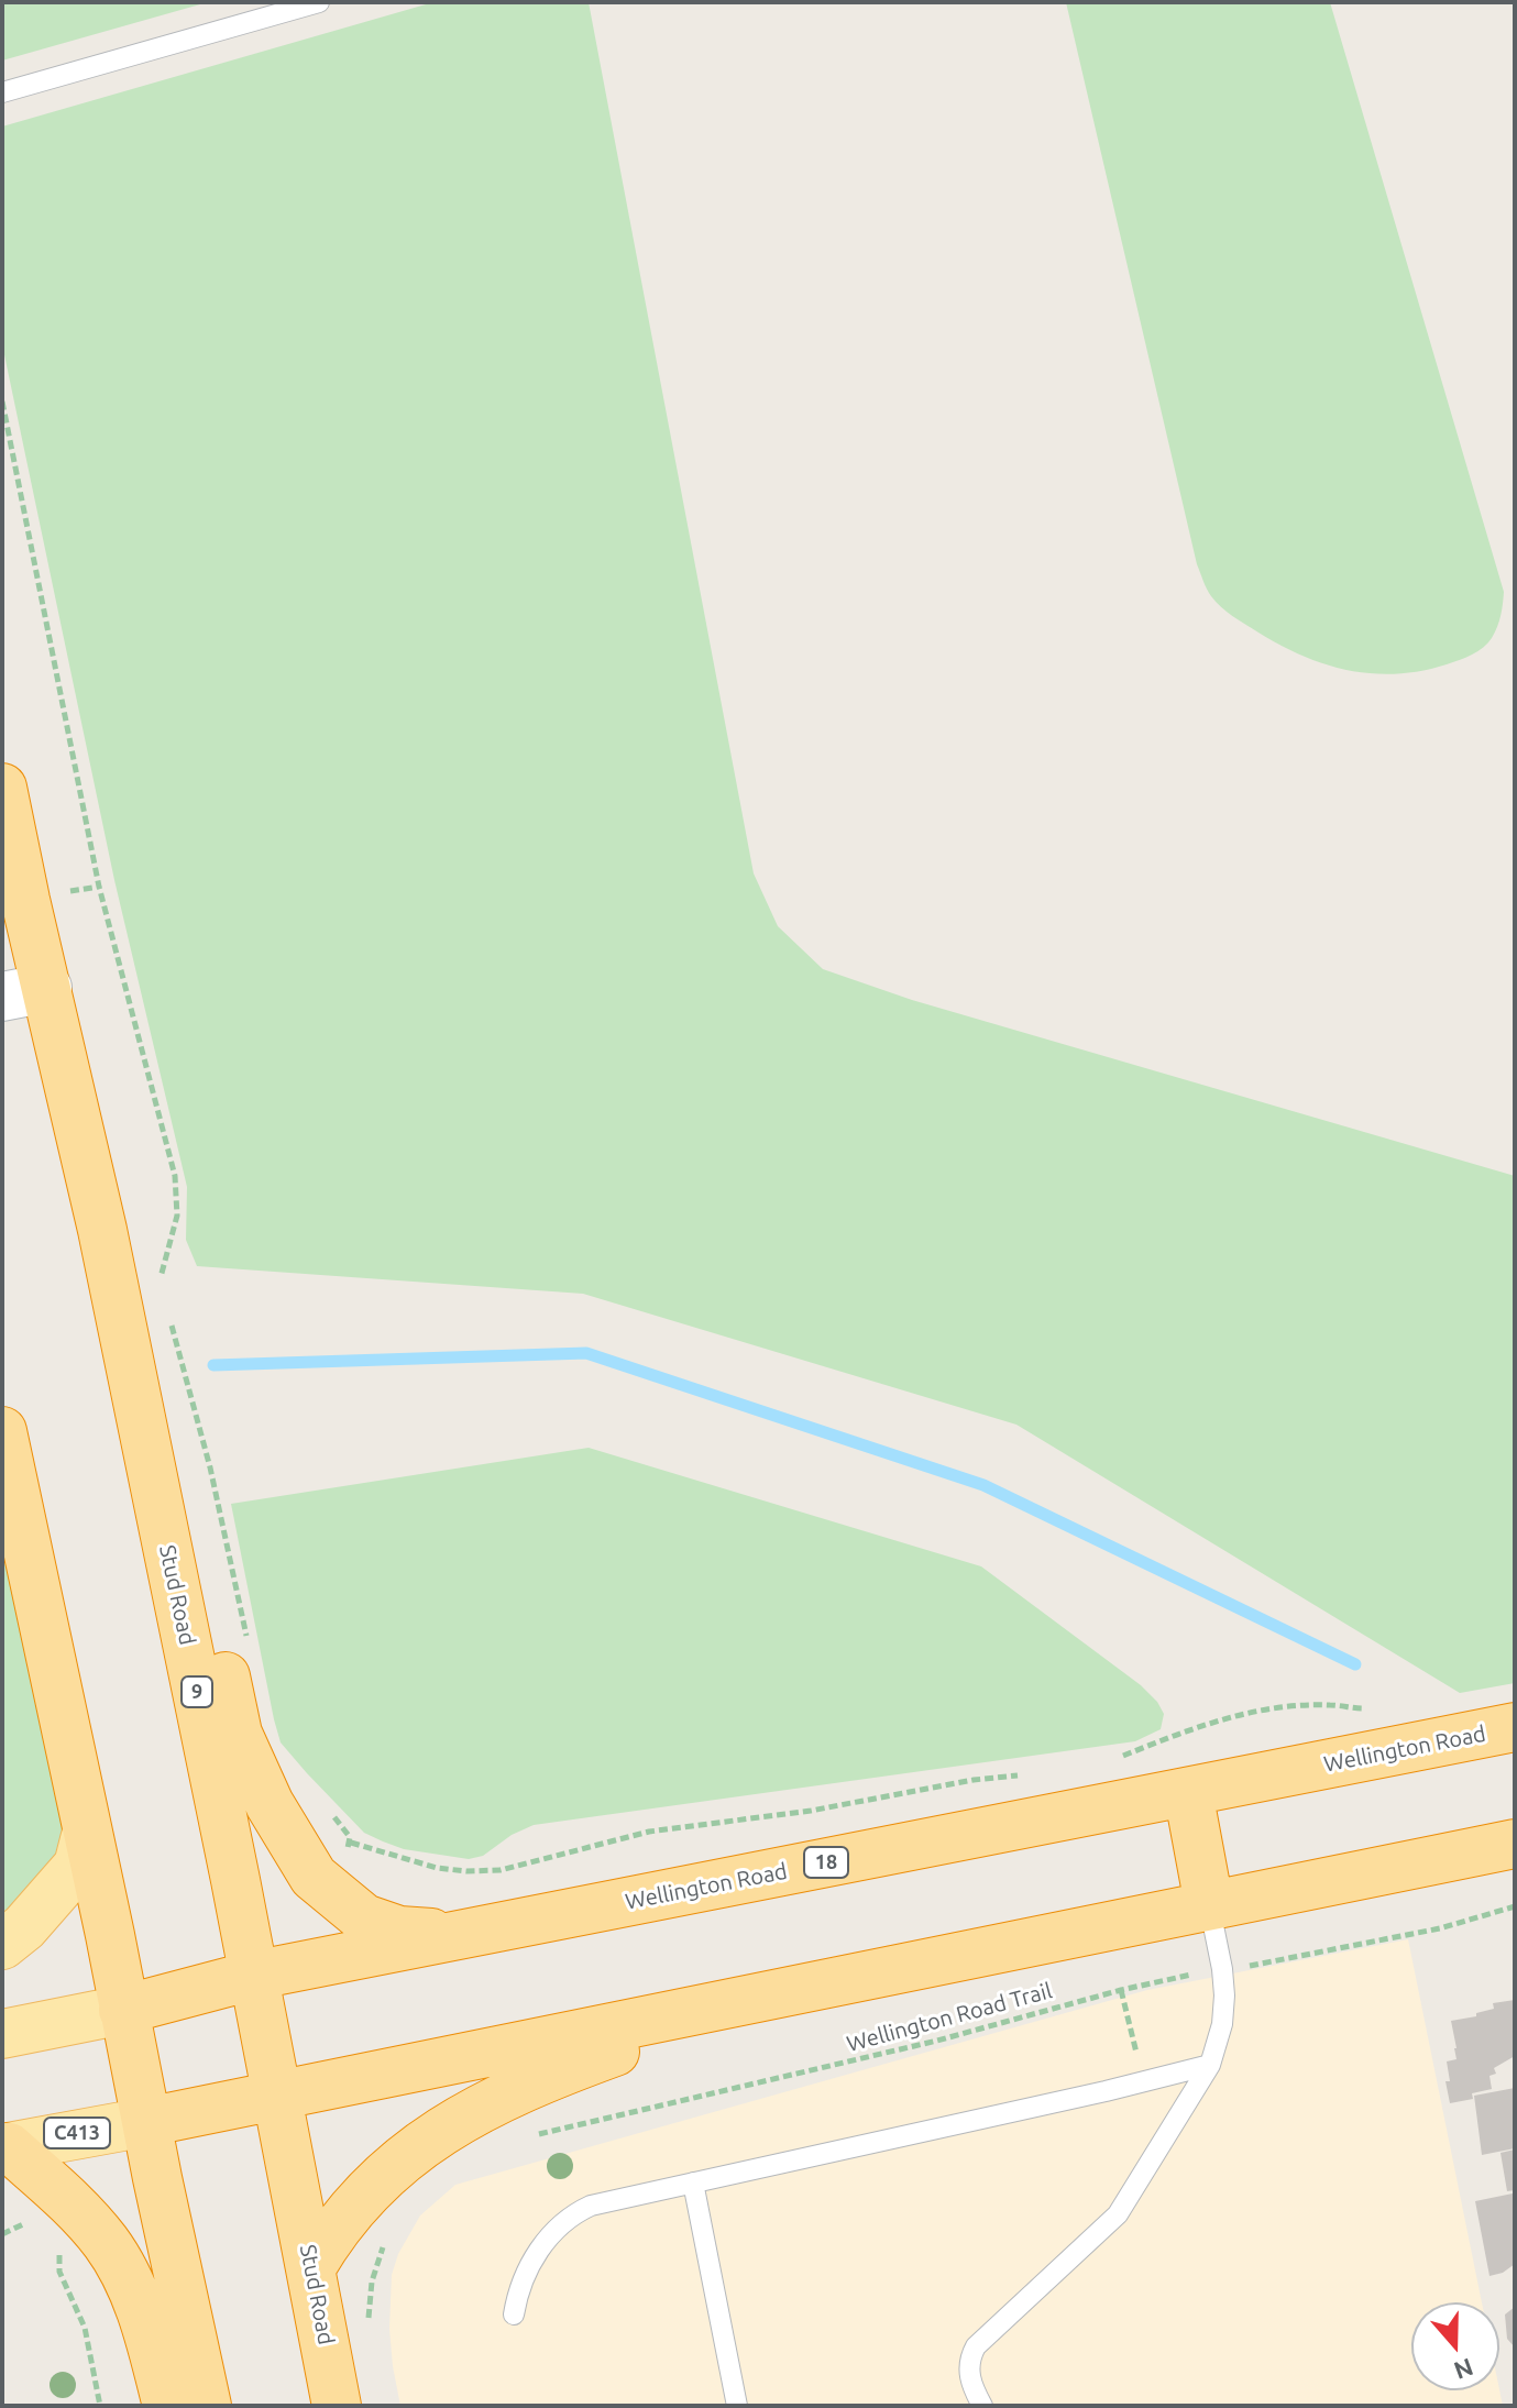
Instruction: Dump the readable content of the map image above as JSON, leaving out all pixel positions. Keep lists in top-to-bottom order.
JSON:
{
  "streets": {
    "highway": [
      "Stud Road",
      "9",
      "Wellington Road",
      "18"
    ],
    "main road": ["C413"],
    "path": ["Wellington Road Trail"]
  },
  "crossings": [
    ["Stud Road", "Wellington Road"]
  ],
  "north": "bottom"
}
